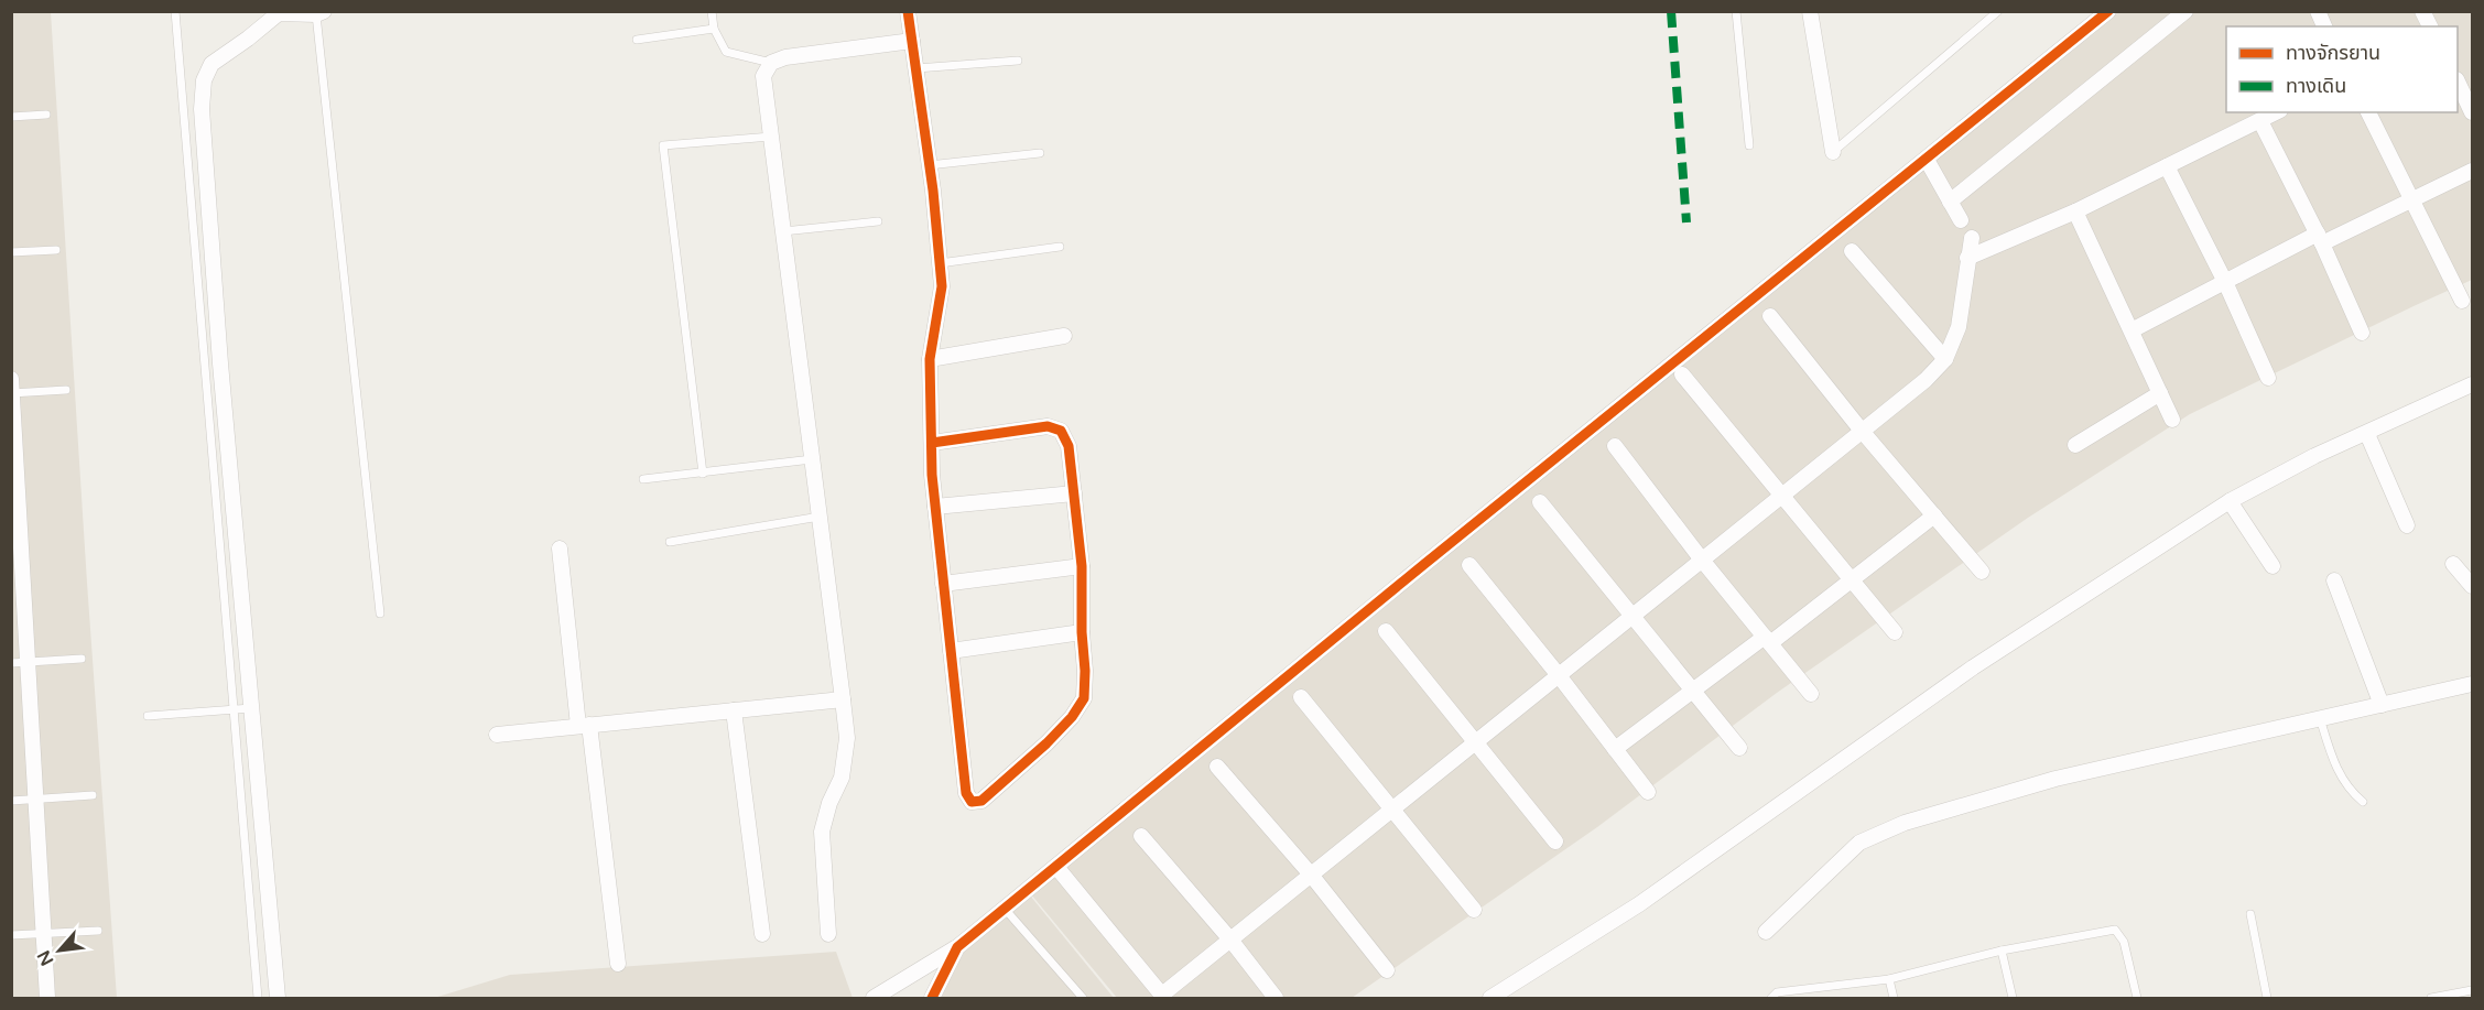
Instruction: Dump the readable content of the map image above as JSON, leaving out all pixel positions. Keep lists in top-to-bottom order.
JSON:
{
  "legend": ["ทางจักรยาน", "ทางเดิน"],
  "north": "bottom left"
}
